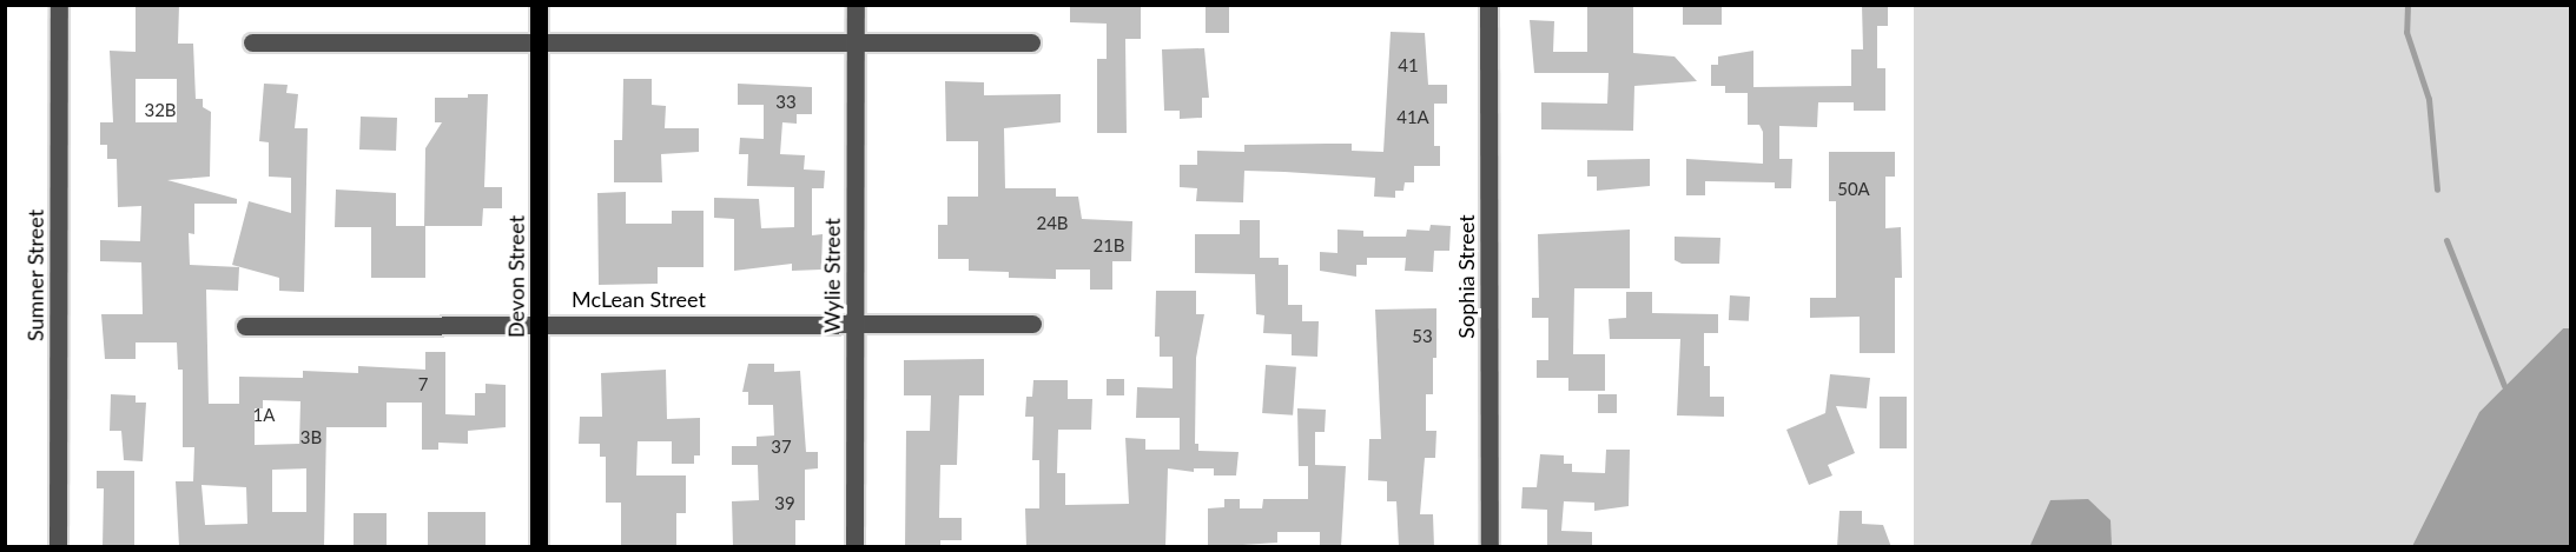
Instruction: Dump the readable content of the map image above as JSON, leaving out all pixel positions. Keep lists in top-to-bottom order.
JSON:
{
  "streets": {
    "main road": ["Devon Street"],
    "street": [
      "Sumner Street",
      "Wylie Street",
      "Sophia Street",
      "McLean Street"
    ]
  },
  "crossings": [
    ["Wylie Street", "McLean Street"],
    ["Devon Street", "McLean Street"]
  ],
  "house_numbers": [
    "41",
    "33",
    "32B",
    "41A",
    "50A",
    "24B",
    "21B",
    "53",
    "7",
    "1A",
    "3B",
    "37",
    "39"
  ]
}
